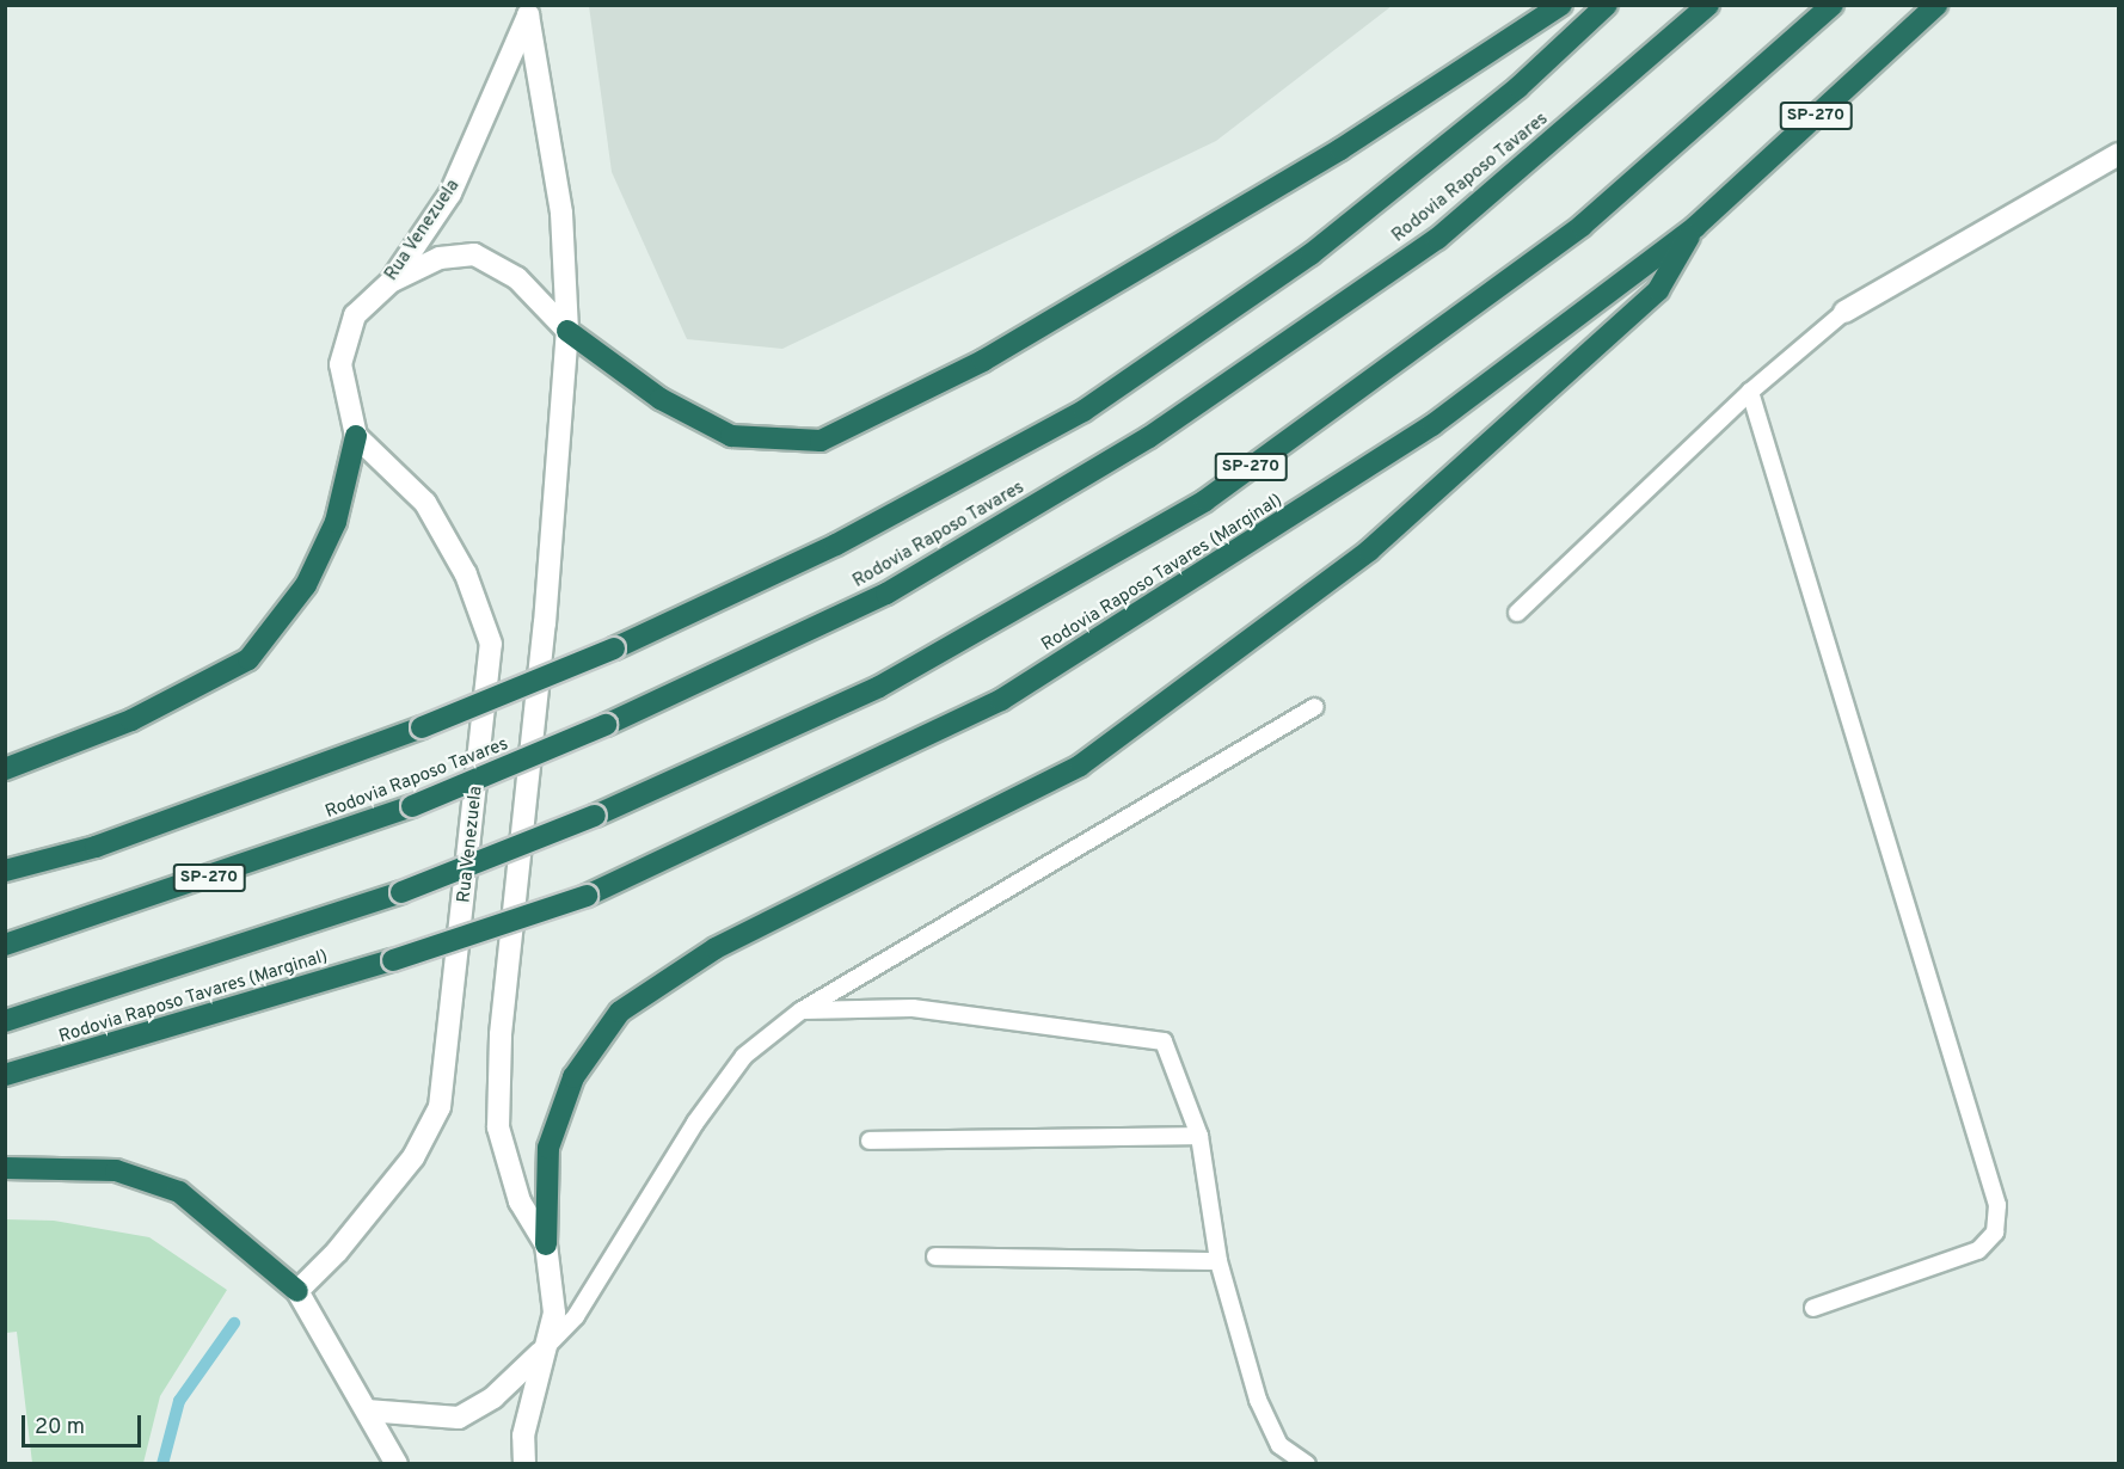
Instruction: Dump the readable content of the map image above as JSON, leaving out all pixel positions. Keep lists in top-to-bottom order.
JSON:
{
  "streets": {
    "highway": ["SP-270", "Rodovia Raposo Tavares", "Rodovia Raposo Tavares (Marginal)"],
    "main road": ["Rua Venezuela"]
  },
  "scale_bar": "20 m"
}
